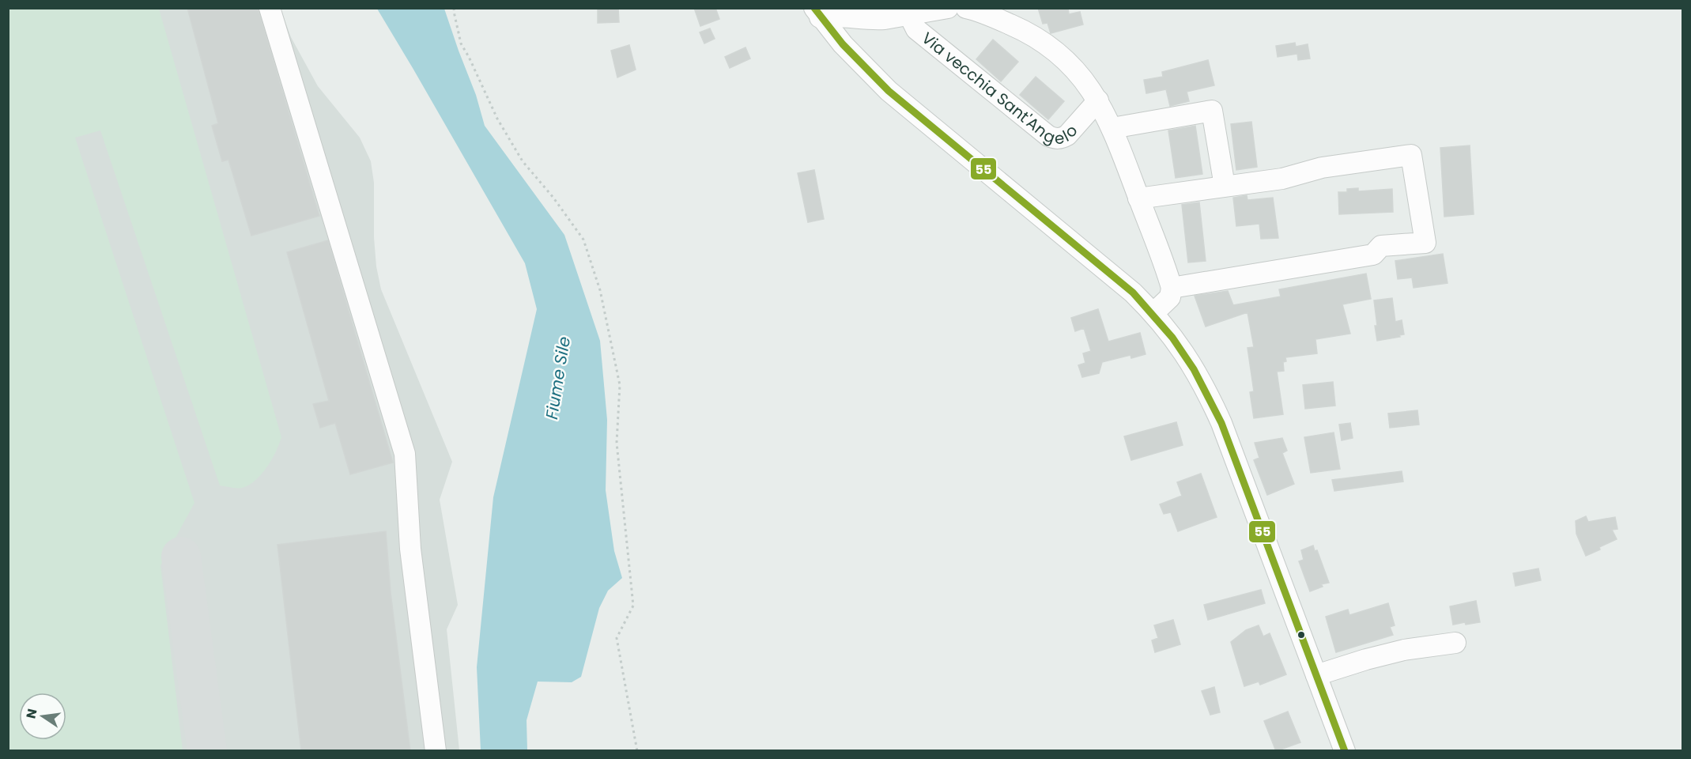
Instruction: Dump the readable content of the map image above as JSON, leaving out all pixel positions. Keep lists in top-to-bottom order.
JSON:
{
  "streets": {
    "street": ["Via vecchia Sant'Angelo"]
  },
  "water": ["Fiume Sile"],
  "lines": ["transit line 55"],
  "north": "left"
}
